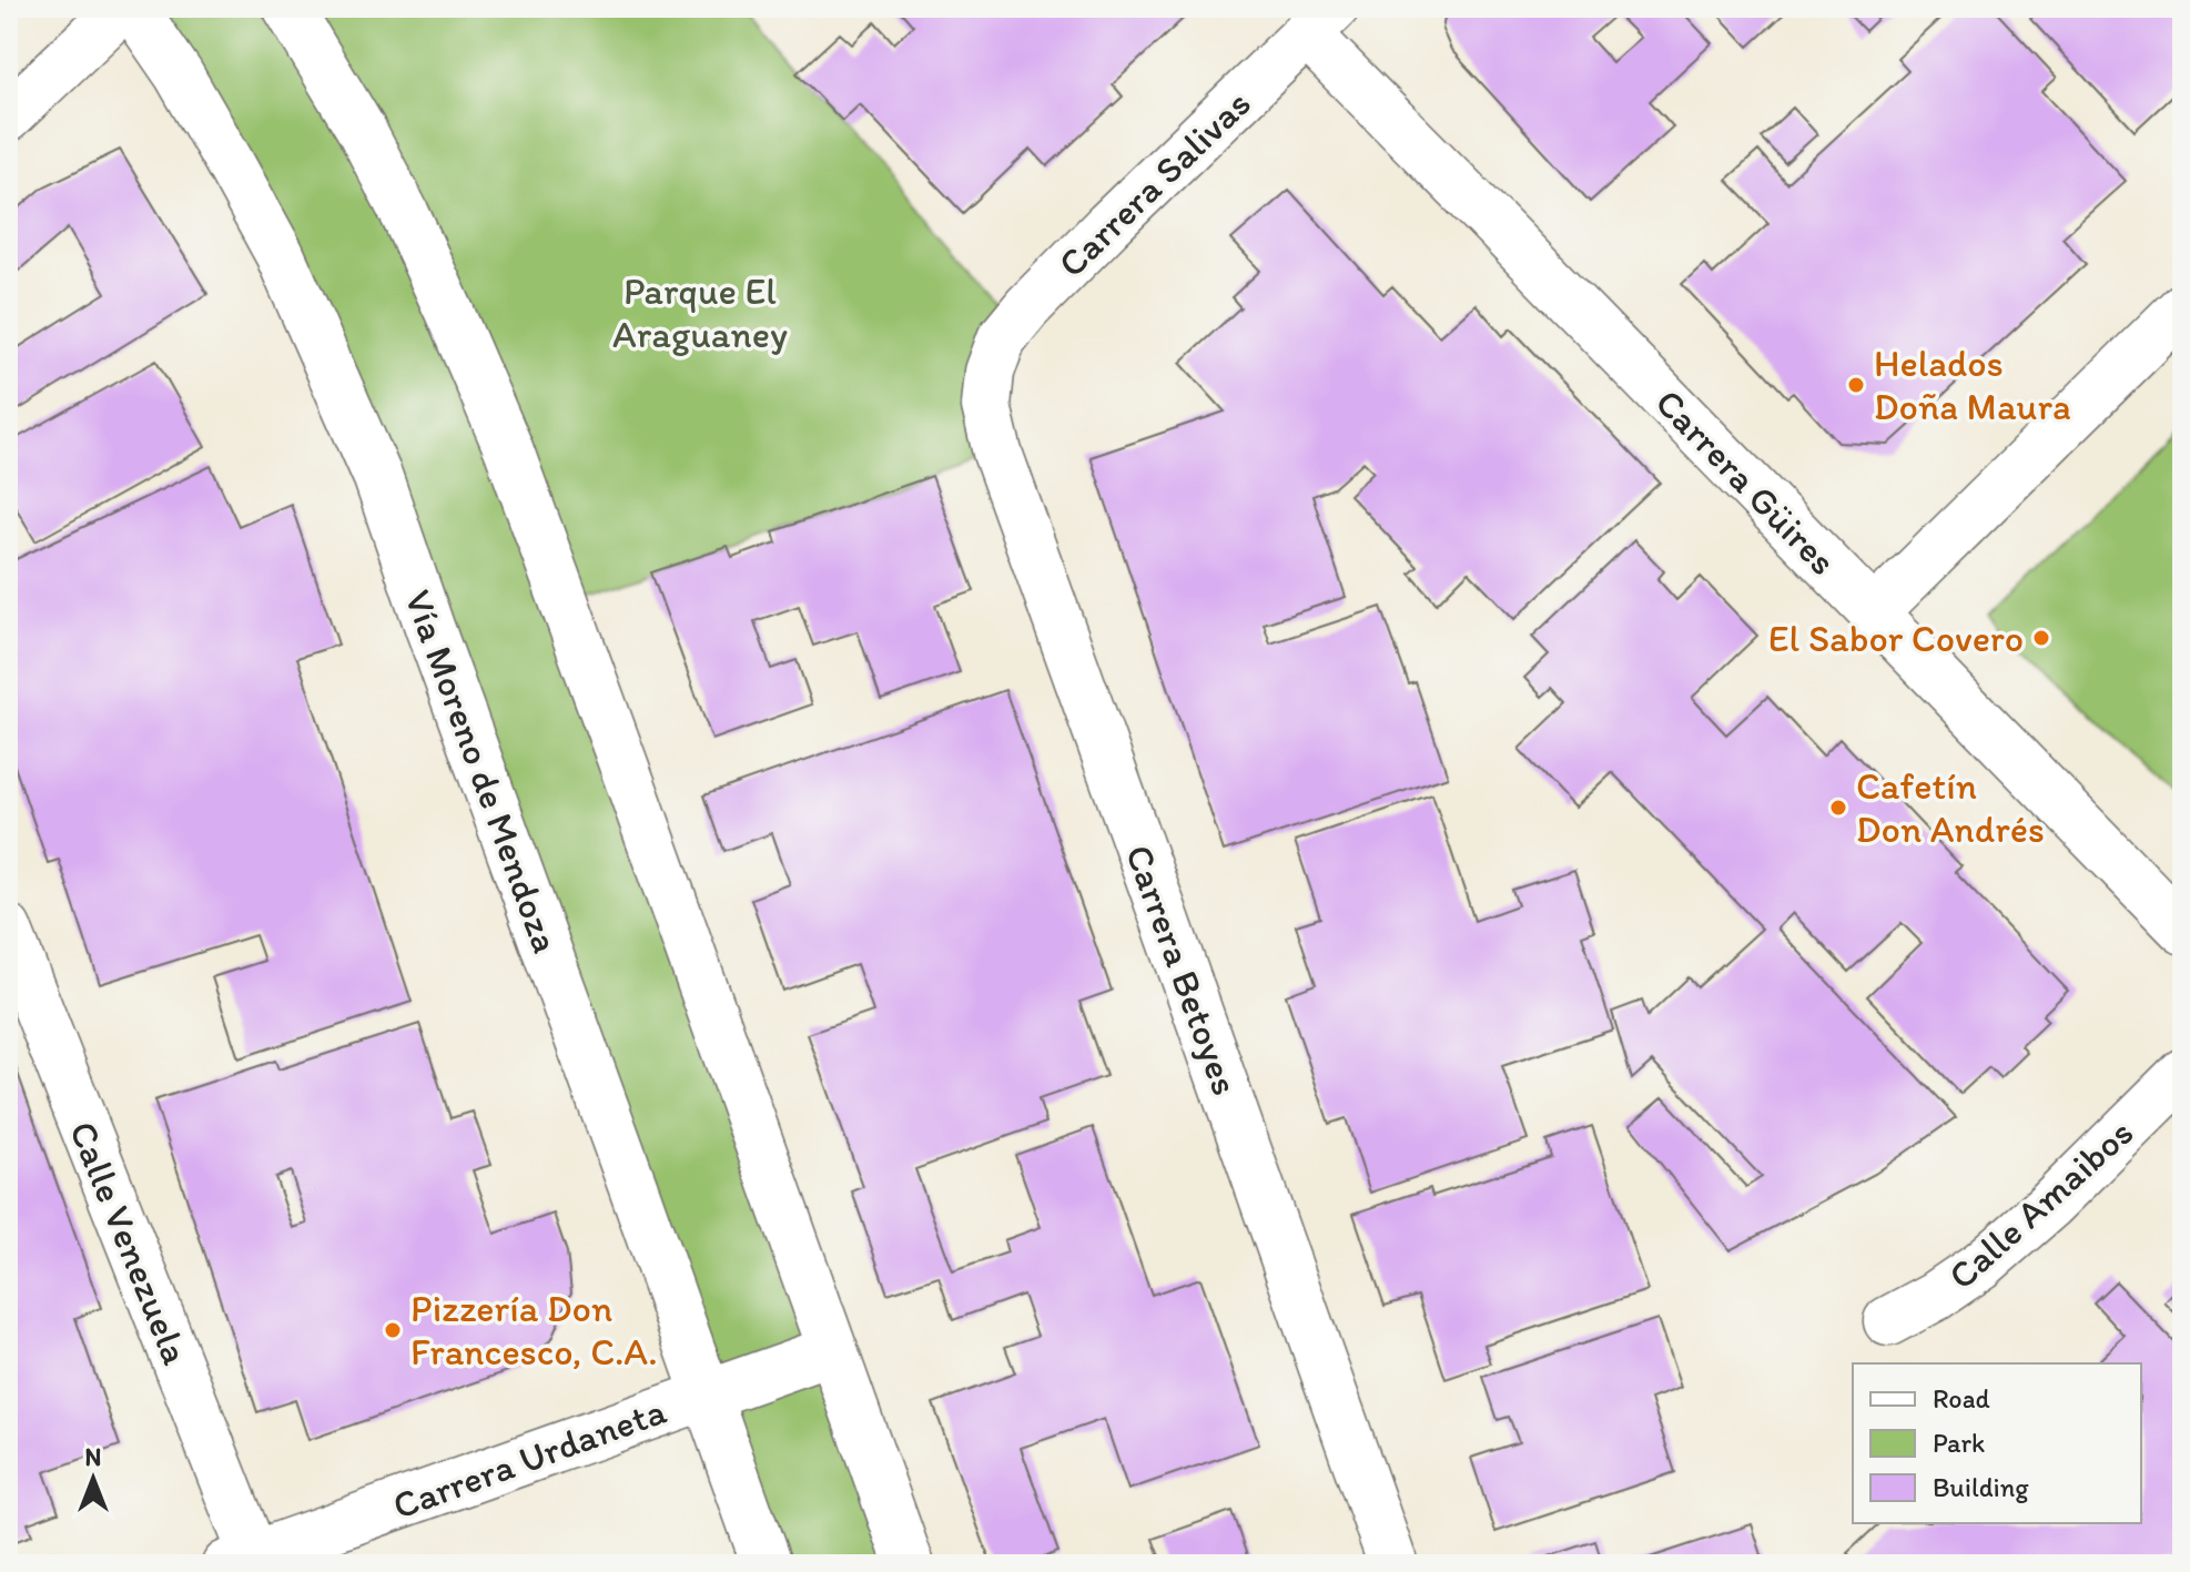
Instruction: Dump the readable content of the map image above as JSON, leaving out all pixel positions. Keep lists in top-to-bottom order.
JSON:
{
  "streets": {
    "street": [
      "Carrera Salivas",
      "Carrera Güires",
      "Vía Moreno de Mendoza",
      "Carrera Betoyes",
      "Calle Amaibos",
      "Calle Venezuela",
      "Carrera Urdaneta"
    ]
  },
  "crossings": [
    ["Carrera Salivas", "Carrera Güires"],
    ["Carrera Salivas", "Carrera Betoyes"],
    ["Vía Moreno de Mendoza", "Carrera Urdaneta"],
    ["Calle Venezuela", "Carrera Urdaneta"]
  ],
  "parks": ["Parque El Araguaney"],
  "places": [
    "Helados Doña Maura",
    "El Sabor Covero",
    "Cafetín Don Andrés",
    "Pizzería Don Francesco, C.A."
  ],
  "legend": ["Road", "Park", "Building"],
  "north": "top"
}
